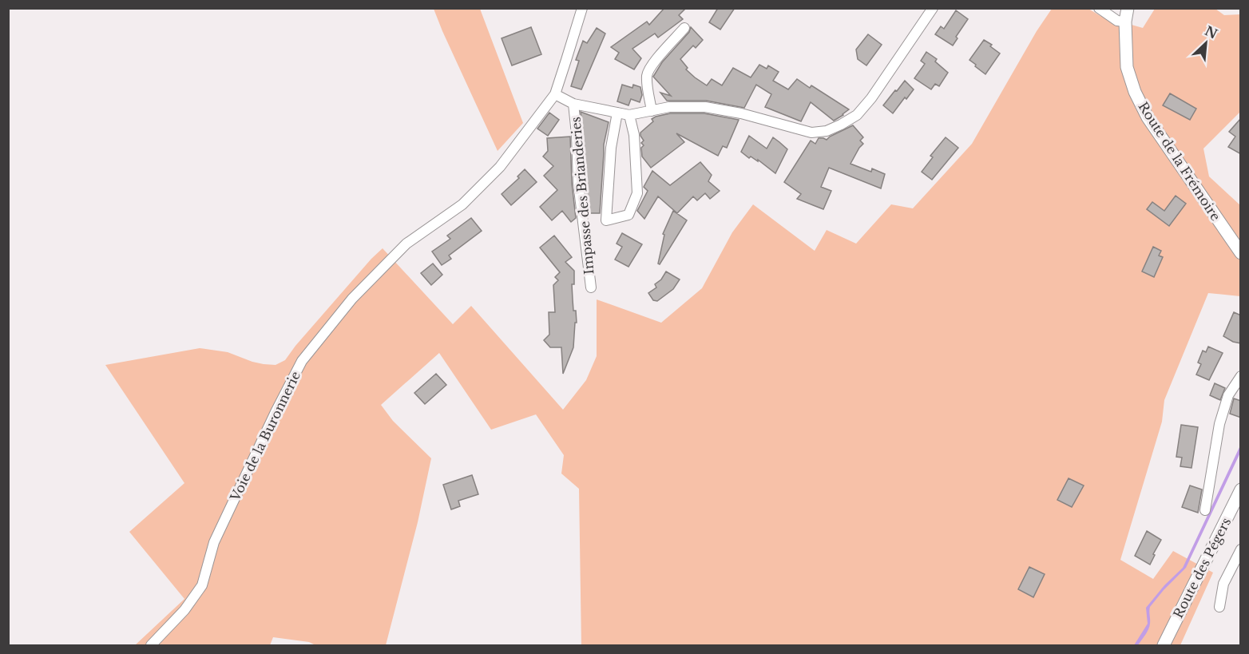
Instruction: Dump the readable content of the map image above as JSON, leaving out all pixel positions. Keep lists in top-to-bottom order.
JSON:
{
  "streets": {
    "street": [
      "Route de la Frémoire",
      "Impasse des Brianderies",
      "Voie de la Buronnerie",
      "Route des Pégers"
    ]
  },
  "north": "top right"
}
